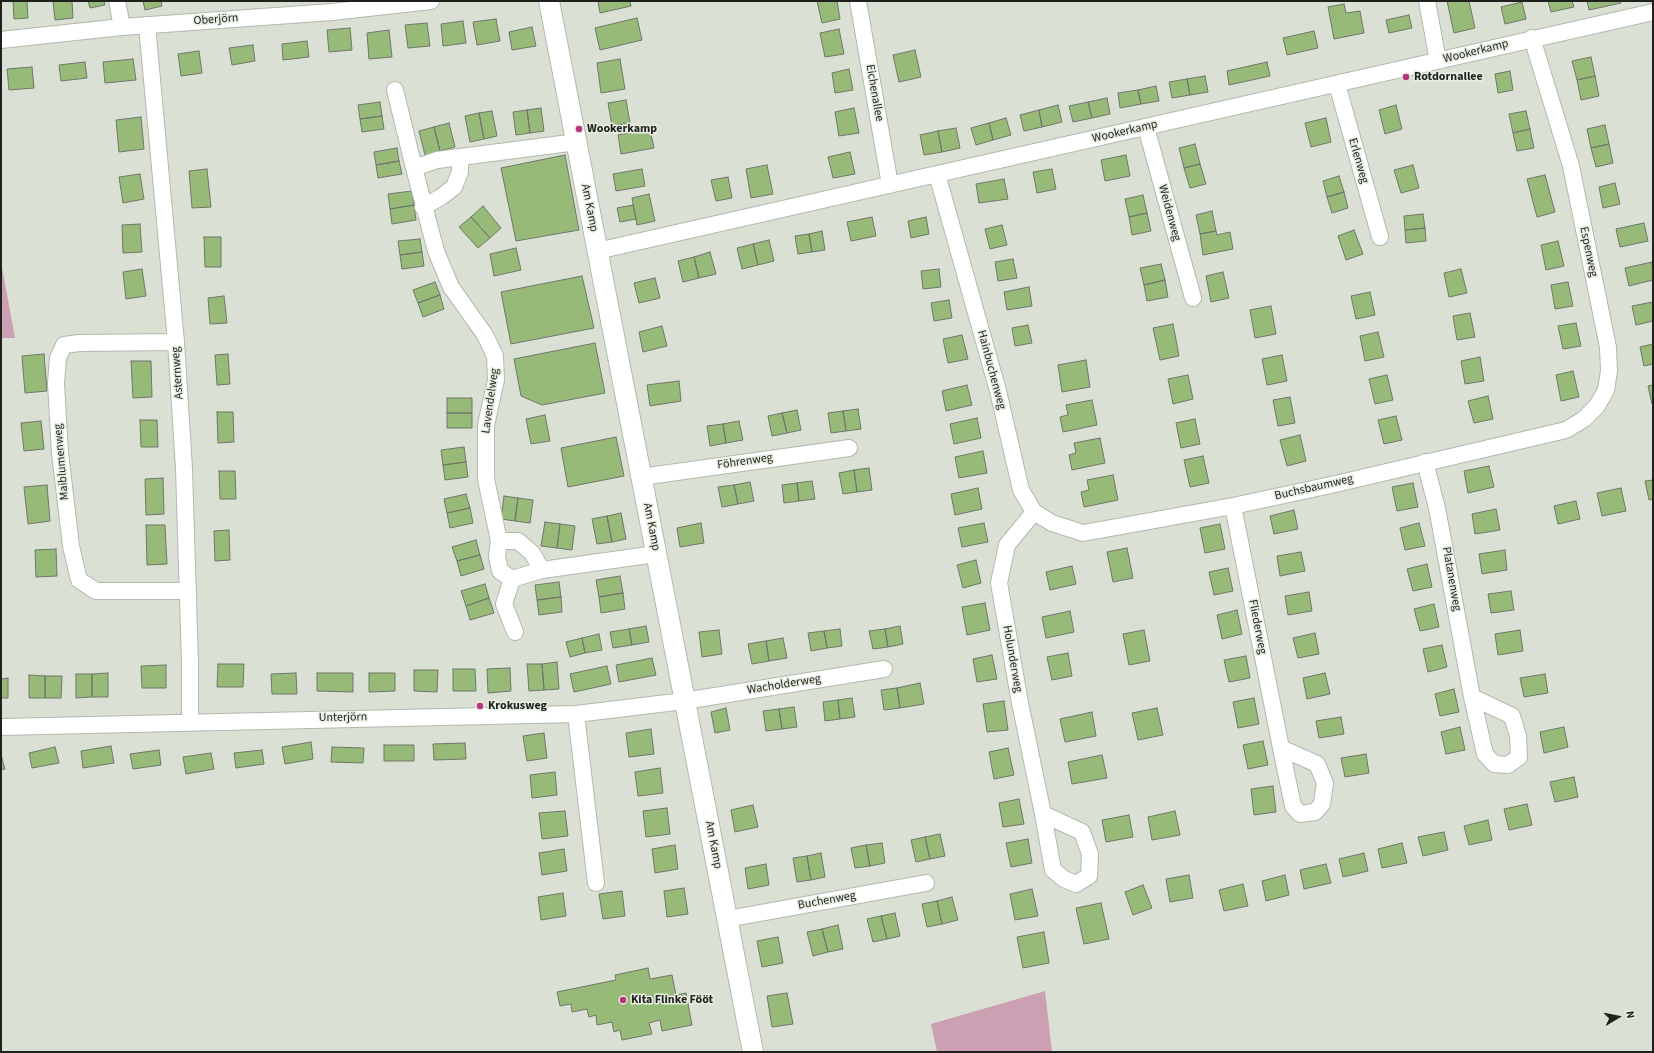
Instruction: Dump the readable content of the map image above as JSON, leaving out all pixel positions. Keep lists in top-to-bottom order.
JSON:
{
  "streets": {
    "street": [
      "Oberjörn",
      "Wookerkamp",
      "Eichenallee",
      "Erlenweg",
      "Am Kamp",
      "Weidenweg",
      "Espenweg",
      "Hainbuchenweg",
      "Asternweg",
      "Lavendelweg",
      "Maiblumenweg",
      "Föhrenweg",
      "Buchsbaumweg",
      "Platanenweg",
      "Fliederweg",
      "Holunderweg",
      "Wacholderweg",
      "Unterjörn",
      "Buchenweg"
    ]
  },
  "crossings": [
    ["Oberjörn", "Asternweg"],
    ["Wookerkamp", "Eichenallee"],
    ["Wookerkamp", "Erlenweg"],
    ["Wookerkamp", "Am Kamp"],
    ["Wookerkamp", "Weidenweg"],
    ["Wookerkamp", "Espenweg"],
    ["Wookerkamp", "Hainbuchenweg"],
    ["Am Kamp", "Föhrenweg"],
    ["Am Kamp", "Wacholderweg"],
    ["Am Kamp", "Unterjörn"],
    ["Am Kamp", "Buchenweg"],
    ["Espenweg", "Buchsbaumweg"],
    ["Hainbuchenweg", "Buchsbaumweg"],
    ["Hainbuchenweg", "Holunderweg"],
    ["Asternweg", "Maiblumenweg"],
    ["Asternweg", "Unterjörn"],
    ["Buchsbaumweg", "Platanenweg"],
    ["Buchsbaumweg", "Fliederweg"],
    ["Wacholderweg", "Unterjörn"]
  ],
  "places": [
    "Rotdornallee",
    "Wookerkamp",
    "Krokusweg",
    "Kita Flinke Fööt"
  ],
  "north": "right"
}
